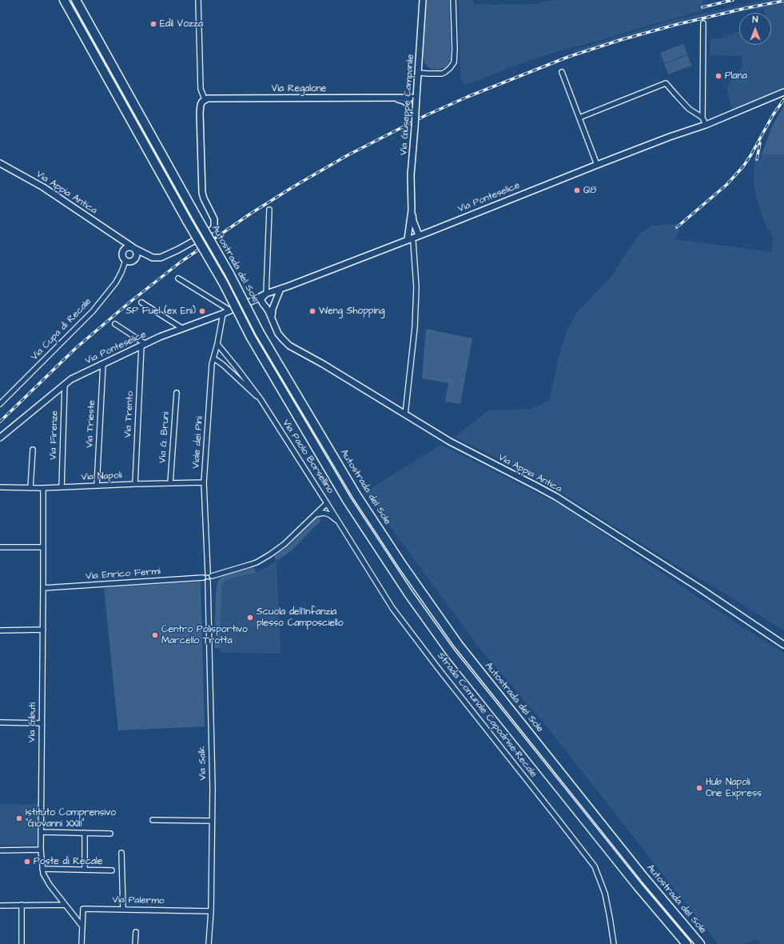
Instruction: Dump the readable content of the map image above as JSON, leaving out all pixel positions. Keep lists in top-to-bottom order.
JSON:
{
  "streets": {
    "highway": ["Autostrada del Sole"],
    "street": [
      "Via Regalone",
      "Via Giuseppe Campanile",
      "Via Appia Antica",
      "Via Ponteselice",
      "Via Cupa di Recale",
      "Via Trento",
      "Via Trieste",
      "Via Firenze",
      "Via G. Bruni",
      "Viale dei Pini",
      "Via Paolo Borsellino",
      "Via Napoli",
      "Via Enrico Fermi",
      "Strada Comunale Capodrise-Recale",
      "Via Gibuti",
      "Via Salk",
      "Via Palermo"
    ]
  },
  "crossings": [
    ["Via Regalone", "Via Giuseppe Campanile"],
    ["Via Giuseppe Campanile", "Via Ponteselice"],
    ["Via Appia Antica", "Via Ponteselice"],
    ["Via Appia Antica", "Via Cupa di Recale"],
    ["Via Ponteselice", "Via Trento"],
    ["Via Ponteselice", "Via Trieste"],
    ["Via Ponteselice", "Via Firenze"],
    ["Via Ponteselice", "Viale dei Pini"],
    ["Via Trento", "Via Napoli"],
    ["Via Trieste", "Via Napoli"],
    ["Via Firenze", "Via Napoli"],
    ["Via G. Bruni", "Via Napoli"],
    ["Viale dei Pini", "Via Paolo Borsellino"],
    ["Viale dei Pini", "Via Napoli"],
    ["Viale dei Pini", "Via Enrico Fermi"],
    ["Viale dei Pini", "Via Salk"],
    ["Via Paolo Borsellino", "Via Enrico Fermi"],
    ["Via Paolo Borsellino", "Strada Comunale Capodrise-Recale"],
    ["Via Paolo Borsellino", "Via Salk"],
    ["Via Napoli", "Via Gibuti"],
    ["Via Enrico Fermi", "Via Gibuti"],
    ["Via Enrico Fermi", "Via Salk"],
    ["Via Gibuti", "Via Palermo"],
    ["Via Salk", "Via Palermo"]
  ],
  "places": [
    "Edil Vozza",
    "Plana",
    "Q8",
    "SP Fuel (ex Eni)",
    "Weng Shopping",
    "Scuola dell'Infanzia plesso Camposciello",
    "Centro Polisportivo Marcello Trotta",
    "Hub Napoli One Express",
    "Istituto Comprensivo \"Giovanni XXIII\"",
    "Poste di Recale"
  ],
  "north": "top"
}
